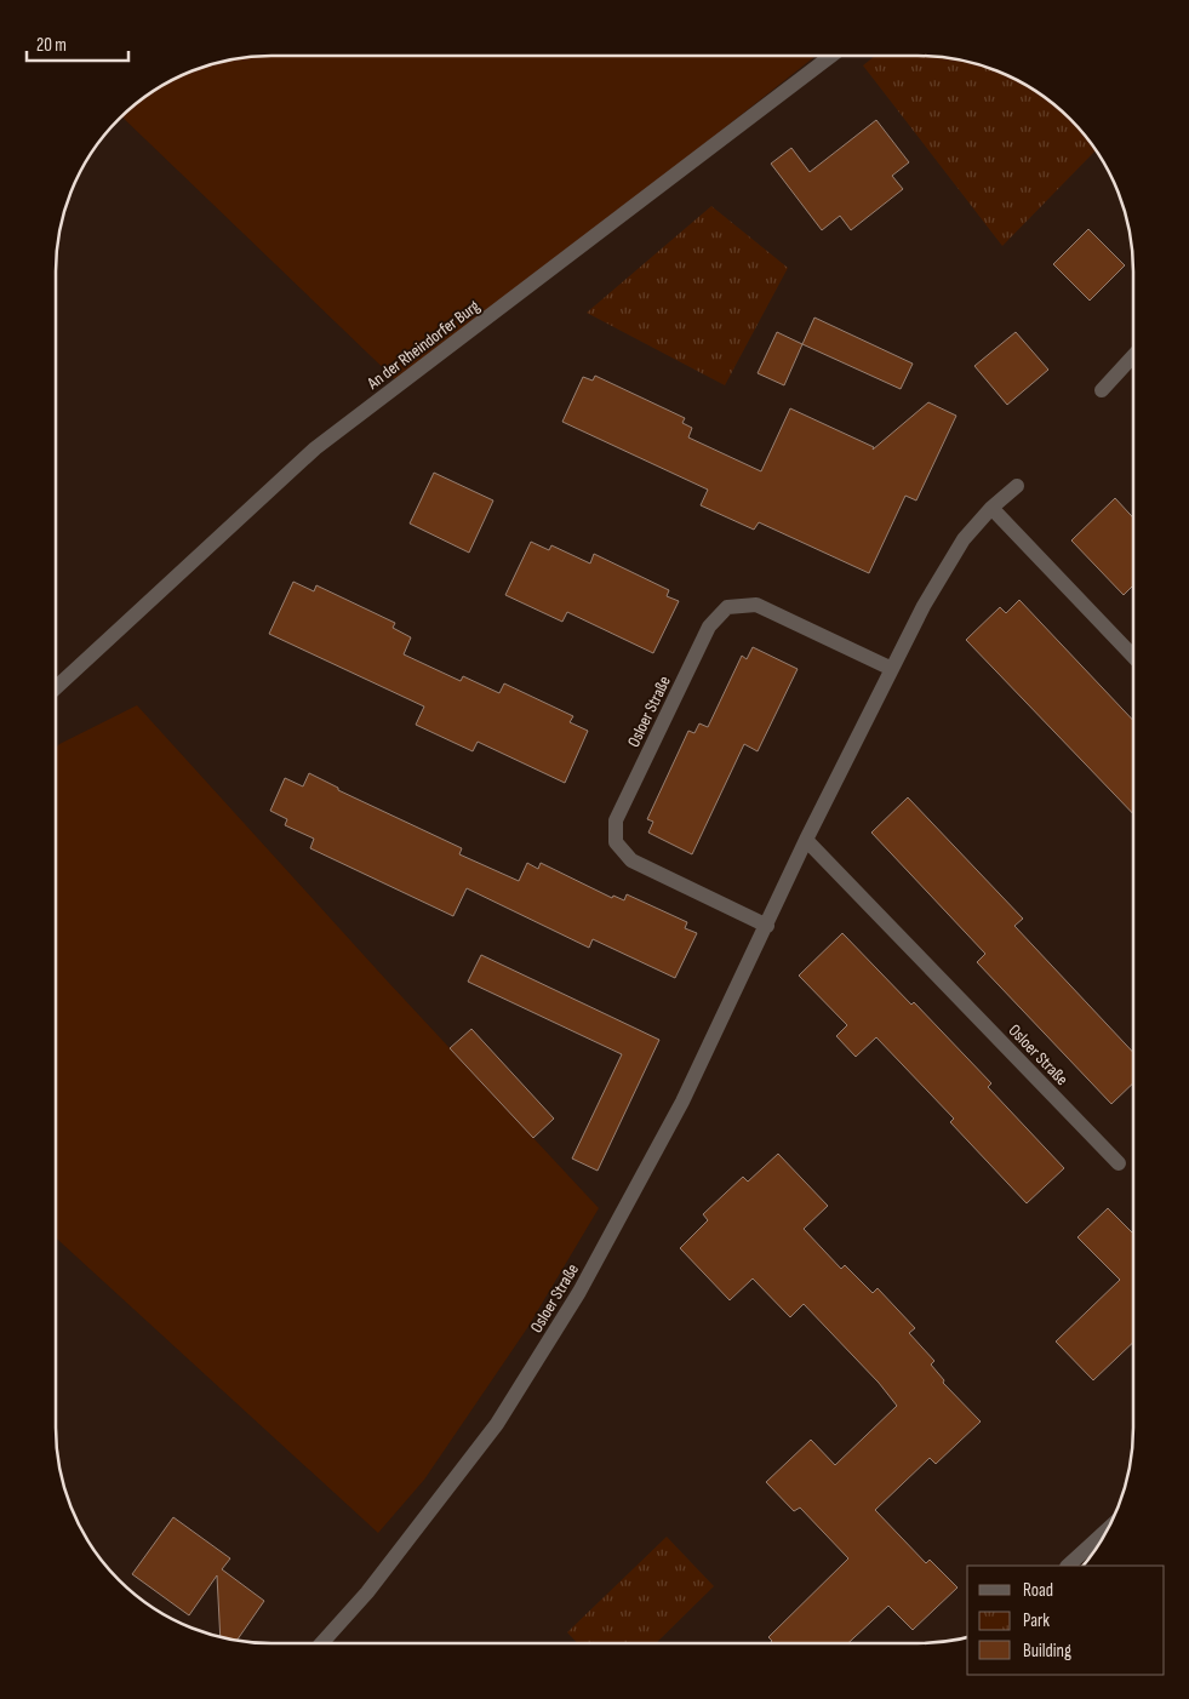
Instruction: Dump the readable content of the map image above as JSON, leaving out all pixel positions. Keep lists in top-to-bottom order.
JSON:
{
  "streets": {
    "street": ["An der Rheindorfer Burg", "Osloer Straße"]
  },
  "legend": ["Road", "Park", "Building"],
  "scale_bar": "20 m"
}
